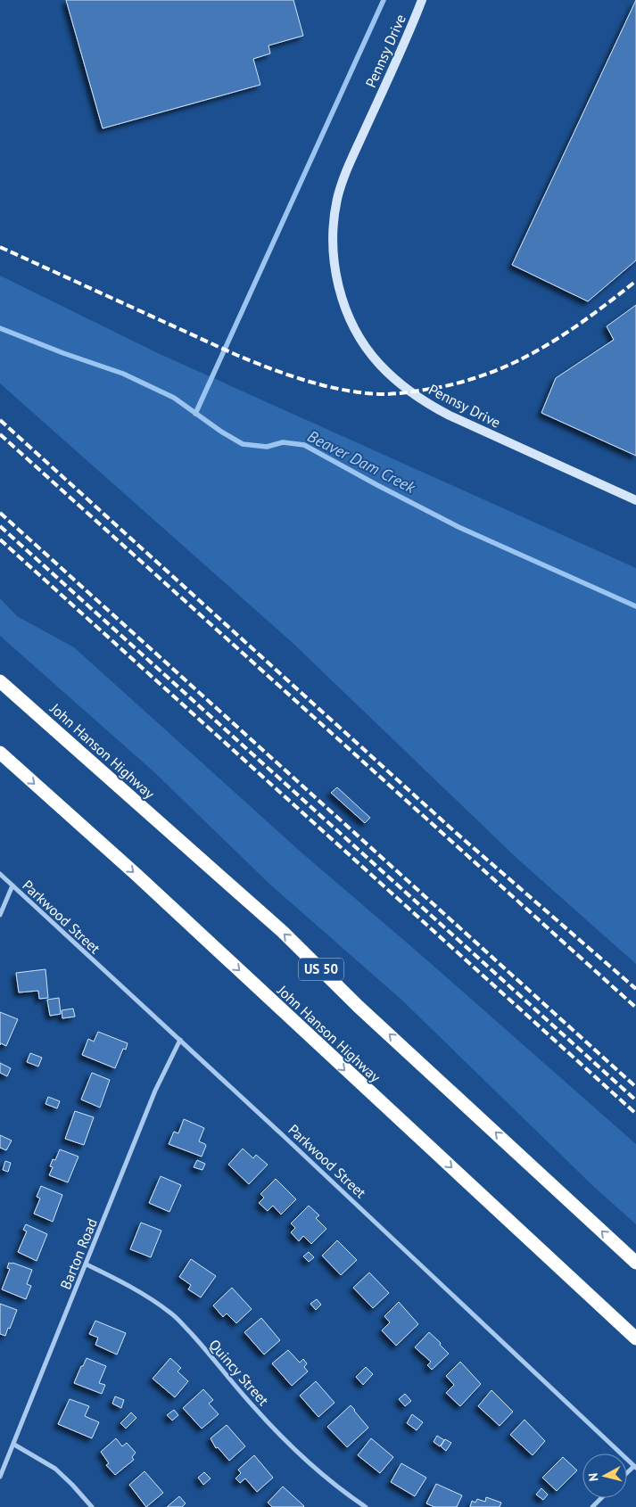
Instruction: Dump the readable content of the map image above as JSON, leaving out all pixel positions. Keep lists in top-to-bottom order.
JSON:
{
  "streets": {
    "highway": ["John Hanson Highway", "US 50"],
    "main road": ["Pennsy Drive"],
    "street": ["Parkwood Street", "Barton Road", "Quincy Street"]
  },
  "crossings": [
    ["Parkwood Street", "Barton Road"],
    ["Barton Road", "Quincy Street"]
  ],
  "water": ["Beaver Dam Creek"],
  "north": "left"
}
